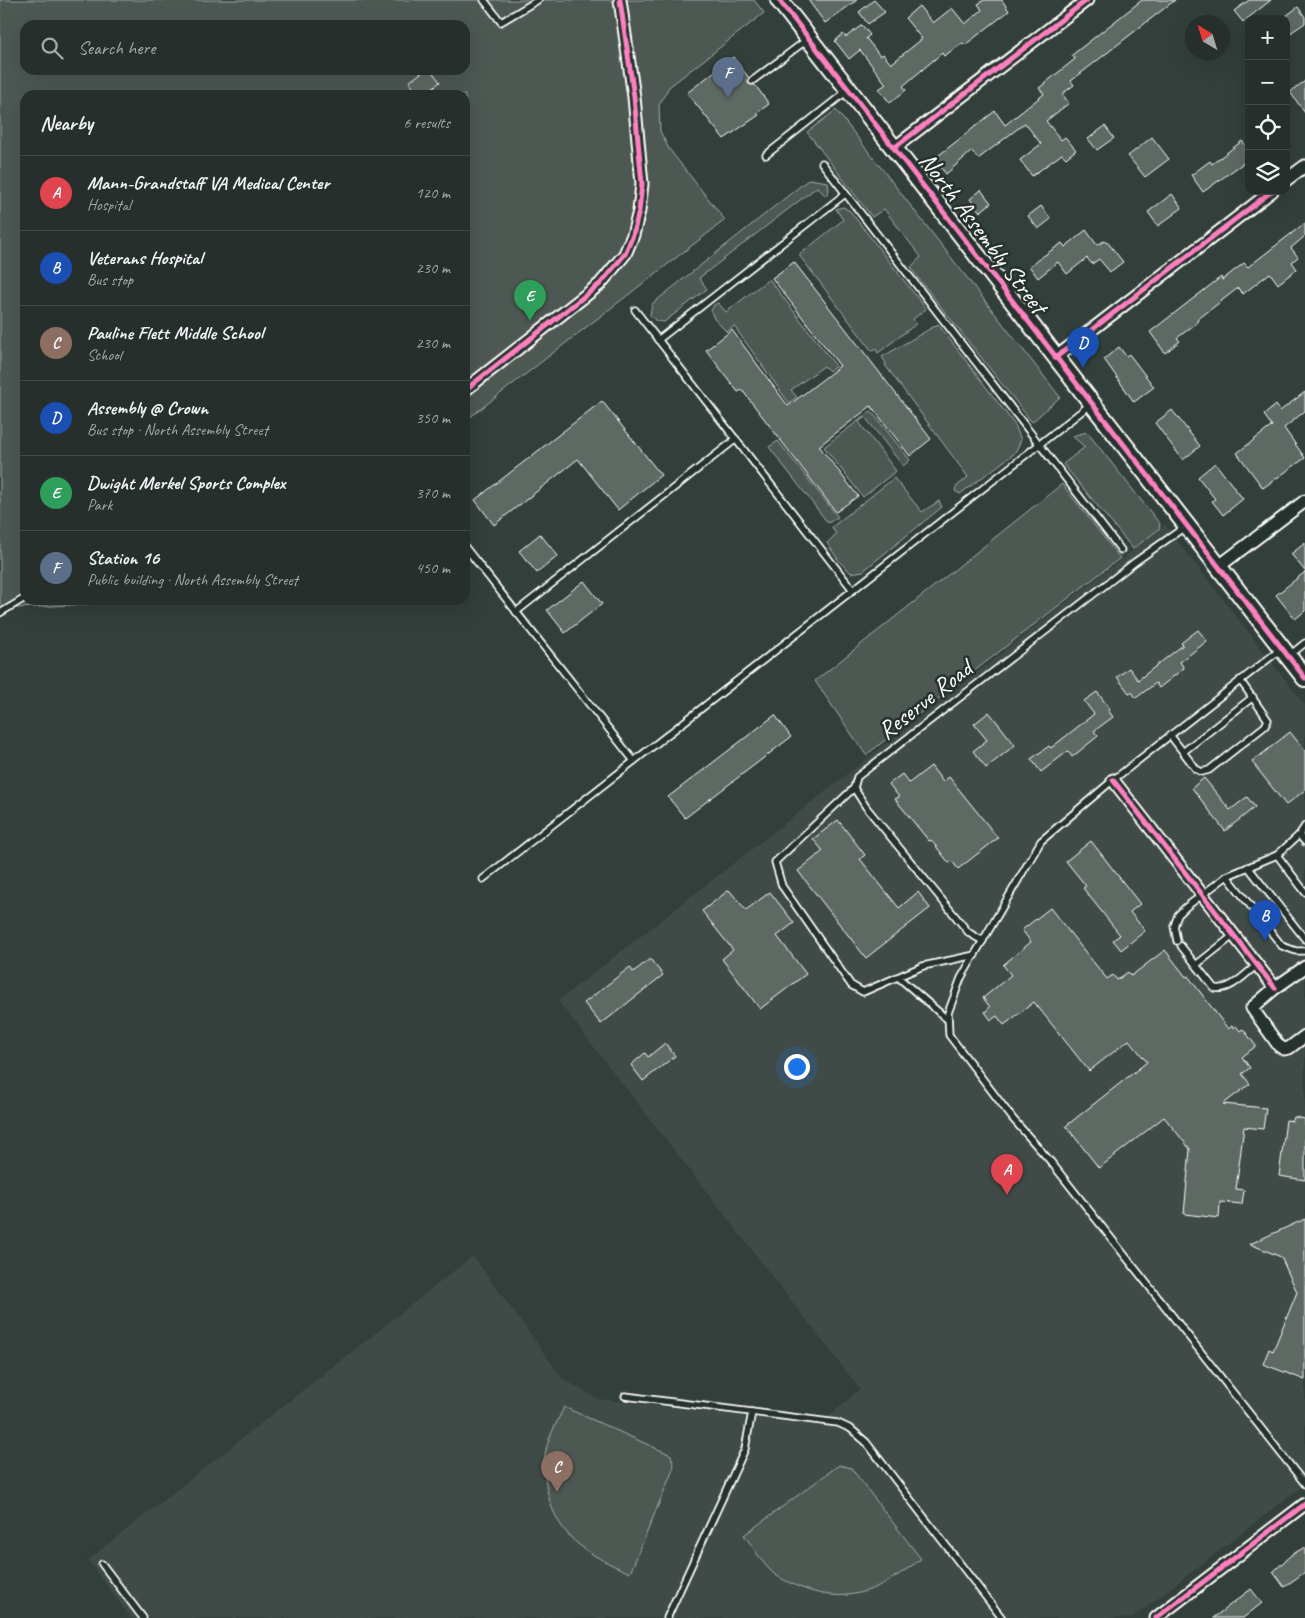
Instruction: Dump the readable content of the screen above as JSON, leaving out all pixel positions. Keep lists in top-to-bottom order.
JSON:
{
  "streets": {
    "main road": ["North Assembly Street"],
    "lane": ["Reserve Road"]
  },
  "crossings": [
    ["North Assembly Street", "Reserve Road"]
  ],
  "north": "top left",
  "page": {
    "map_buttons": ["+", "−"],
    "search": "Search here",
    "pins": [
      "F",
      "E",
      "D",
      "B",
      "A",
      "C"
    ],
    "heading": ["Nearby", "6 results"],
    "list": [
      {
        "mark": "A",
        "name": "Mann-Grandstaff VA Medical Center",
        "note": "Hospital",
        "value": "120 m"
      },
      {
        "mark": "B",
        "name": "Veterans Hospital",
        "note": "Bus stop",
        "value": "230 m"
      },
      {
        "mark": "C",
        "name": "Pauline Flett Middle School",
        "note": "School",
        "value": "230 m"
      },
      {
        "mark": "D",
        "name": "Assembly @ Crown",
        "note": "Bus stop · North Assembly Street",
        "value": "350 m"
      },
      {
        "mark": "E",
        "name": "Dwight Merkel Sports Complex",
        "note": "Park",
        "value": "370 m"
      },
      {
        "mark": "F",
        "name": "Station 16",
        "note": "Public building · North Assembly Street",
        "value": "450 m"
      }
    ]
  }
}
